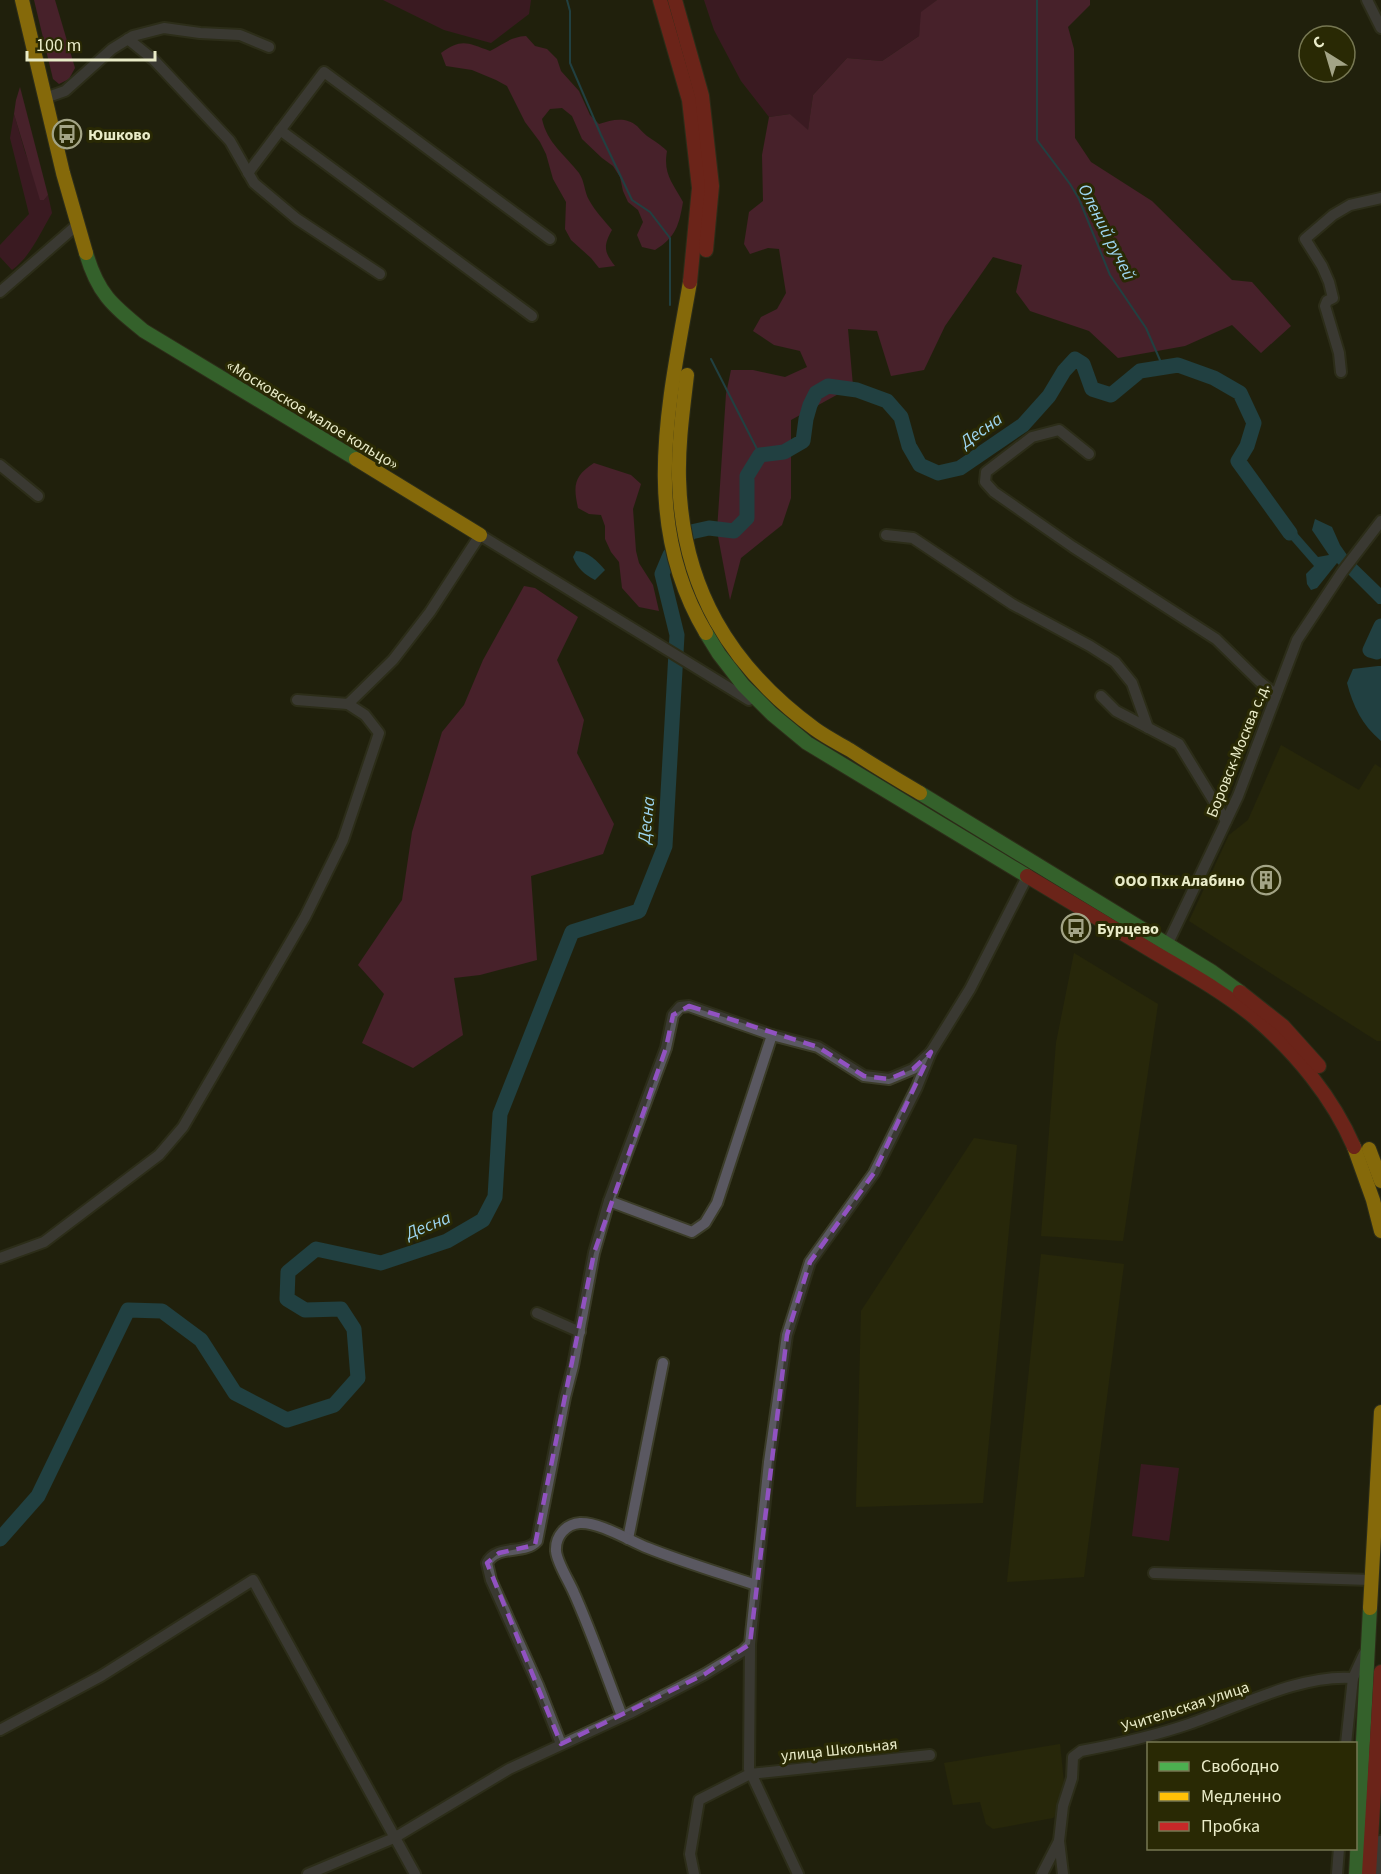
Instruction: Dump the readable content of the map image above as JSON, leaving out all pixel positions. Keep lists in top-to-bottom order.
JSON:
{
  "streets": {
    "main road": ["«Московское малое кольцо»"],
    "street": ["Боровск-Москва с.д.", "Учительская улица", "улица Школьная"]
  },
  "water": ["Олений ручей", "Десна"],
  "places": {
    "bus stop": ["Юшково", "Бурцево"],
    "building": ["ООО Пхк Алабино"]
  },
  "legend": ["Свободно", "Медленно", "Пробка"],
  "scale_bar": "100 m",
  "north": "top left"
}
